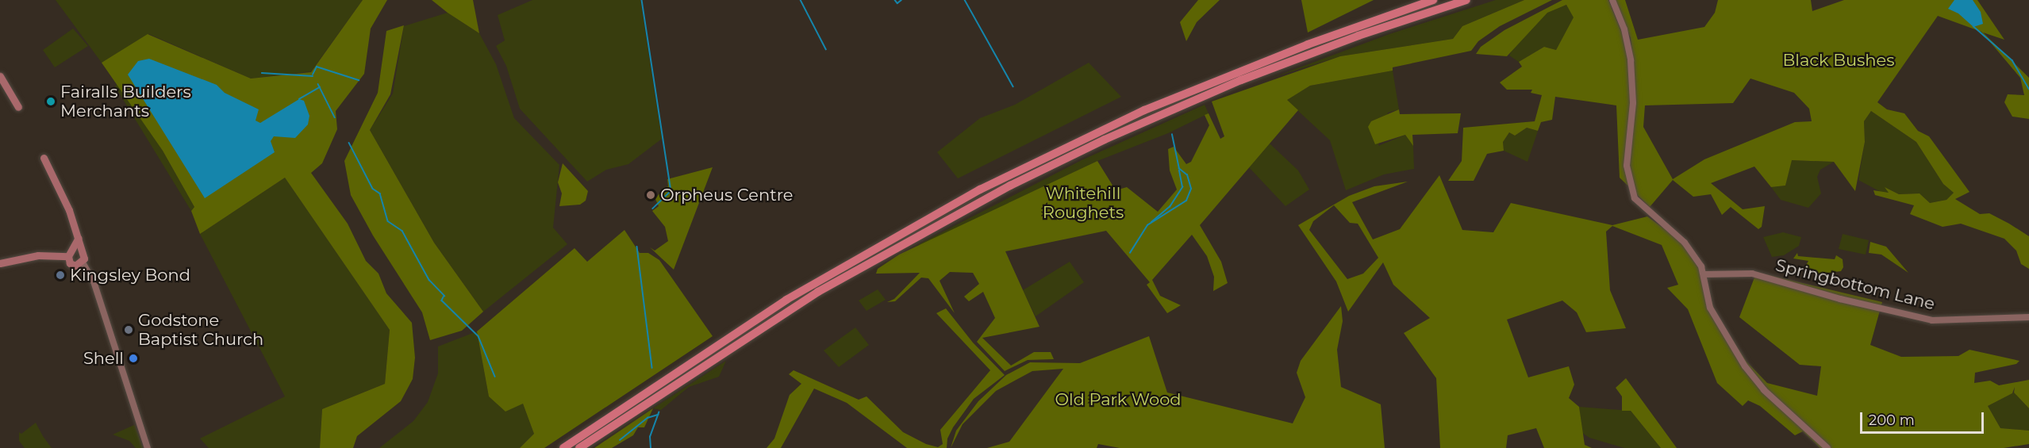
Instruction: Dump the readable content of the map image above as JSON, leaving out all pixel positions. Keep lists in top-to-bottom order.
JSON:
{
  "streets": {
    "street": ["Springbottom Lane"]
  },
  "parks": ["Black Bushes", "Whitehill Roughets", "Old Park Wood"],
  "places": [
    "Fairalls Builders Merchants",
    "Orpheus Centre",
    "Kingsley Bond",
    "Godstone Baptist Church",
    "Shell"
  ],
  "scale_bar": "200 m"
}
